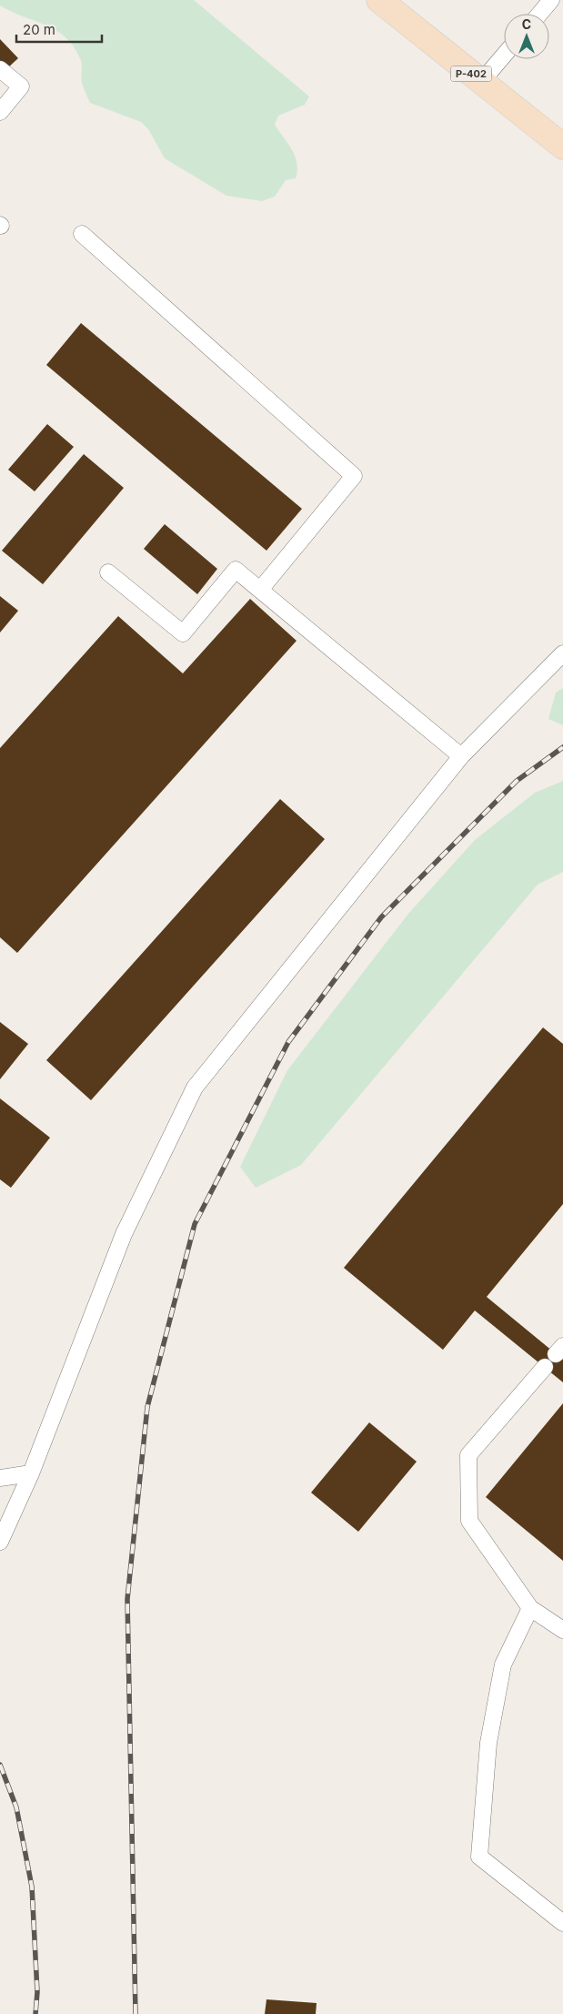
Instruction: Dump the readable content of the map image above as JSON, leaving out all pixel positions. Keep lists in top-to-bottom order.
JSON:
{
  "streets": {
    "main road": ["Р-402"]
  },
  "scale_bar": "20 m",
  "north": "top"
}
